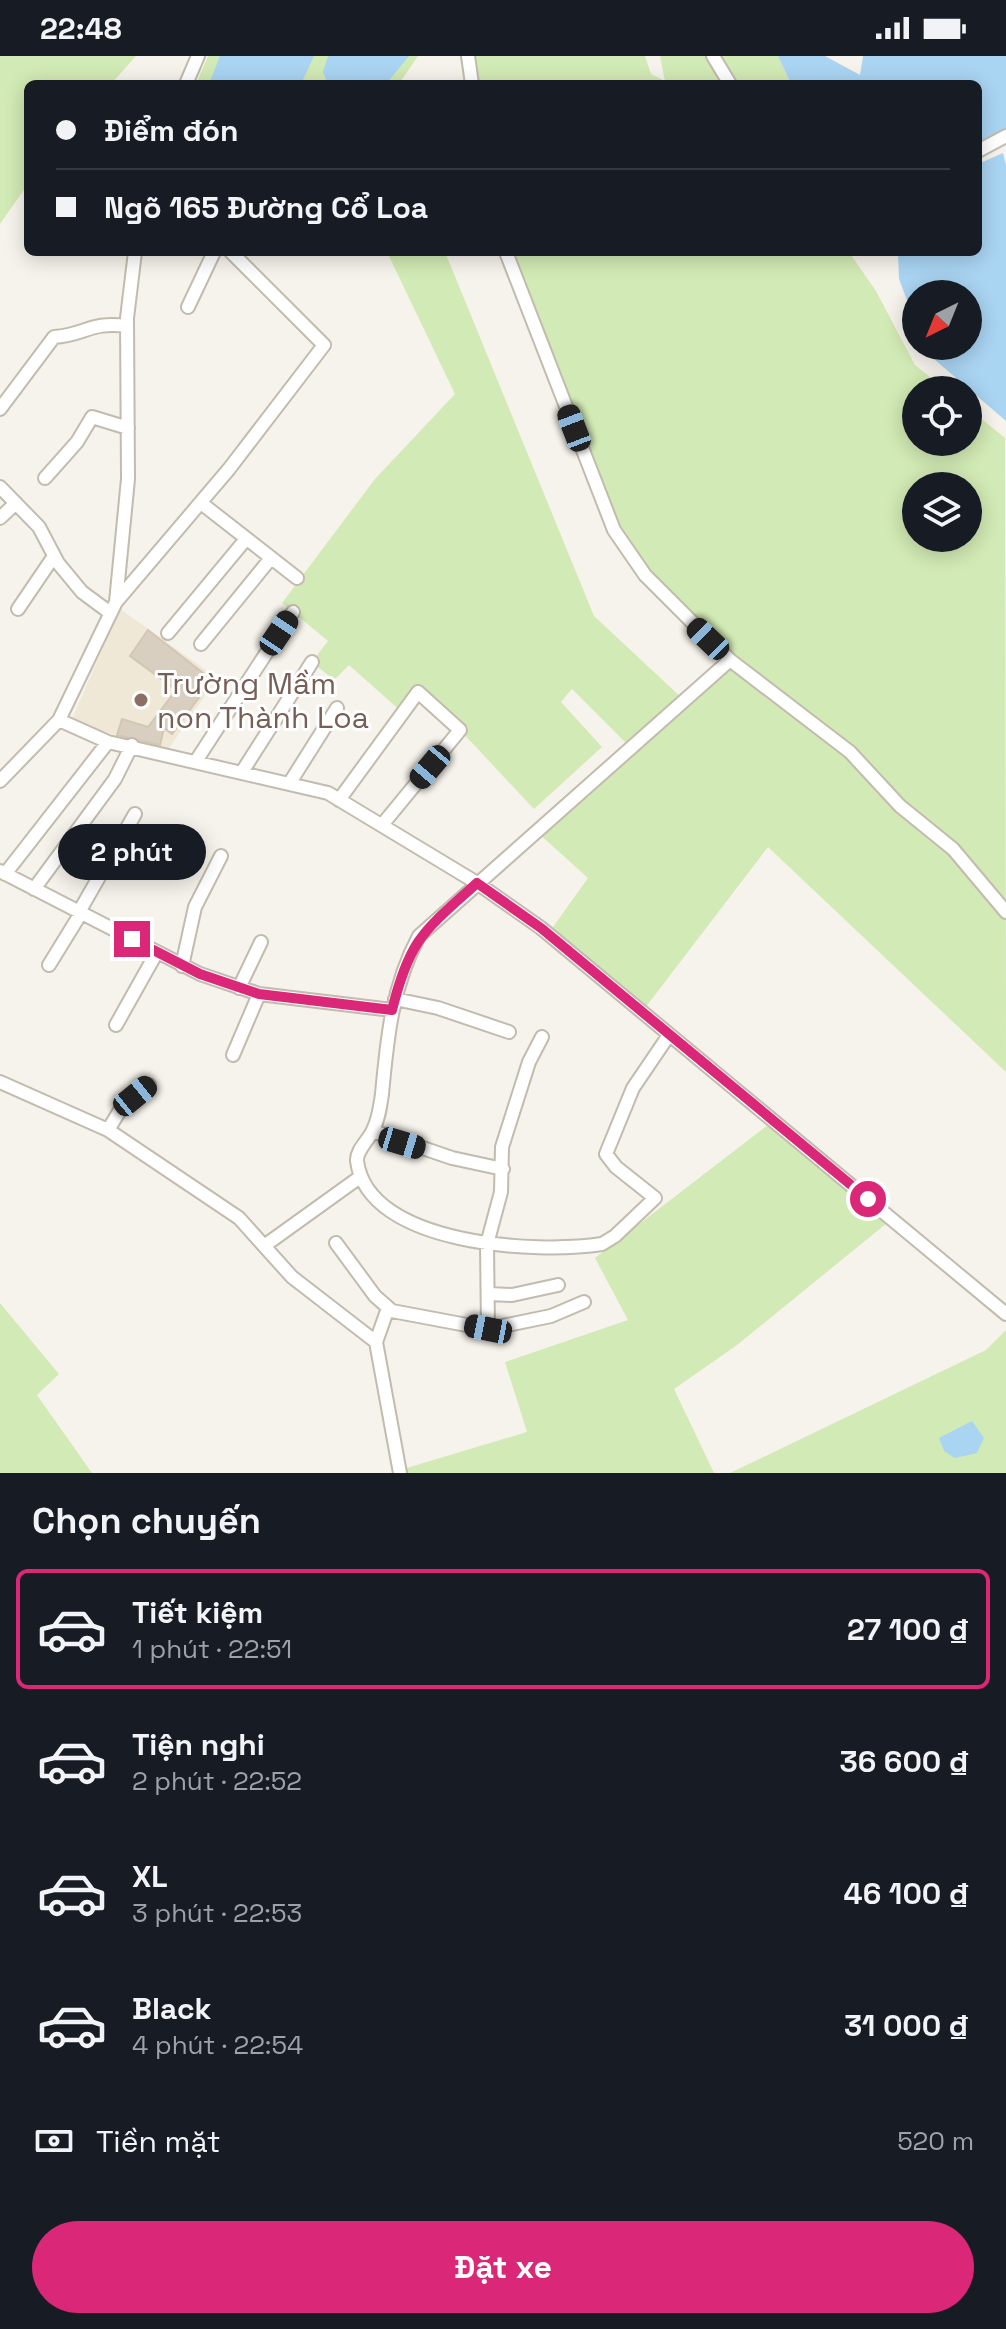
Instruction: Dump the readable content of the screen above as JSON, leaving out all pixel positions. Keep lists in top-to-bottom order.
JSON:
{
  "places": ["Trường Mầm non Thành Loa"],
  "north": "bottom left",
  "page": {
    "status": "22:48",
    "banner": ["Điểm đón", "Ngõ 165 Đường Cổ Loa"],
    "bubble": "2 phút",
    "heading": "Chọn chuyến",
    "list": [
      {
        "name": "Tiết kiệm",
        "note": "1 phút · 22:51",
        "value": "27 100 ₫"
      },
      {
        "name": "Tiện nghi",
        "note": "2 phút · 22:52",
        "value": "36 600 ₫"
      },
      {
        "name": "XL",
        "note": "3 phút · 22:53",
        "value": "46 100 ₫"
      },
      {
        "name": "Black",
        "note": "4 phút · 22:54",
        "value": "31 000 ₫"
      }
    ],
    "pay": ["Tiền mặt", "520 m"],
    "buttons": "Đặt xe"
  }
}
